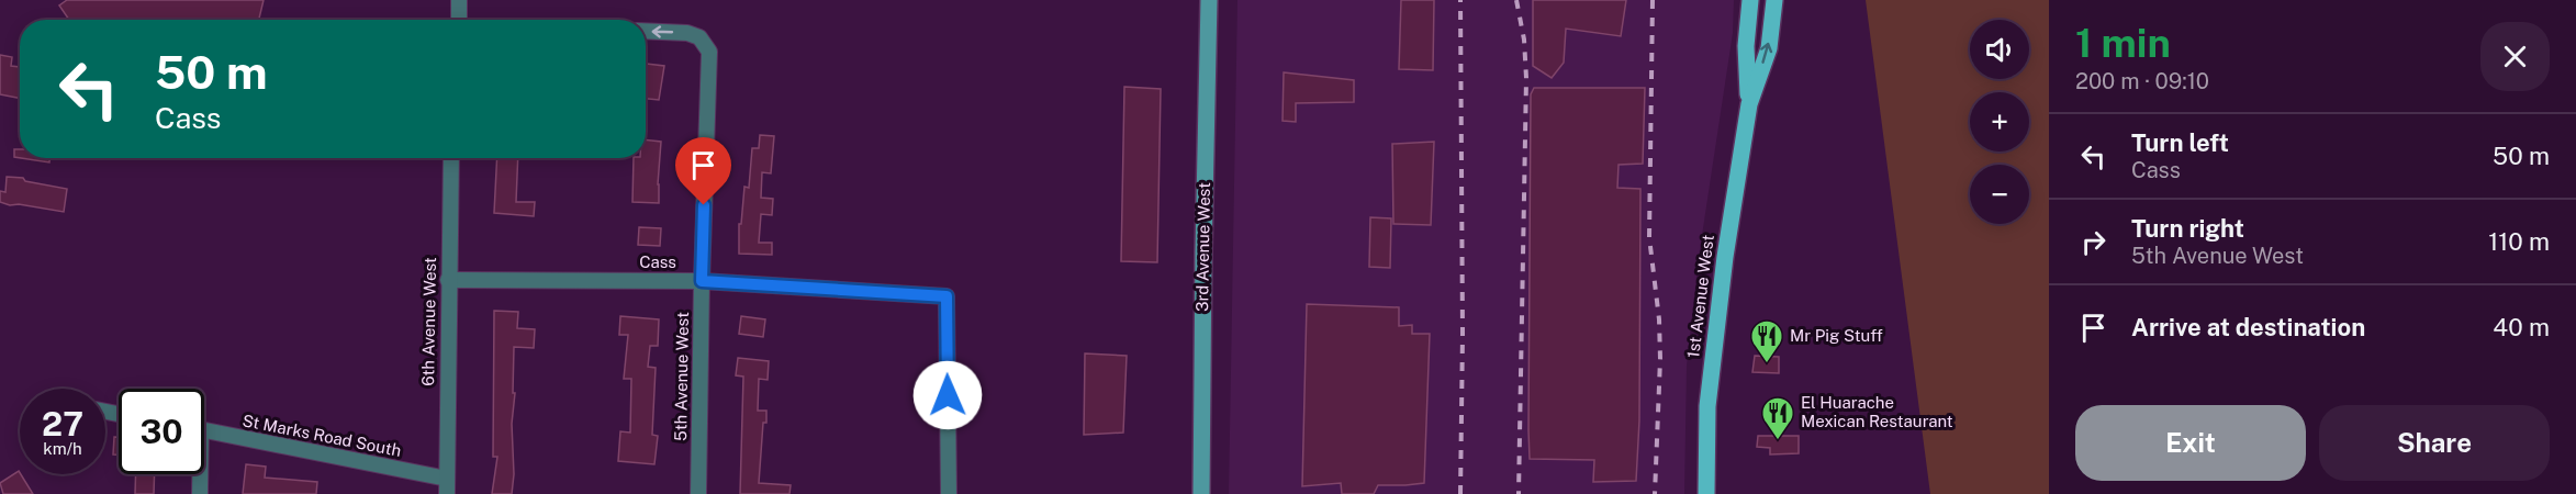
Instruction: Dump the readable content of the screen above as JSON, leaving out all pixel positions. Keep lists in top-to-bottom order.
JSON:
{
  "streets": {
    "main road": ["1st Avenue West"],
    "street": [
      "3rd Avenue West",
      "Cass",
      "6th Avenue West",
      "5th Avenue West",
      "St Marks Road South"
    ]
  },
  "crossings": [
    ["Cass", "6th Avenue West"],
    ["Cass", "5th Avenue West"],
    ["6th Avenue West", "St Marks Road South"]
  ],
  "one_way": ["5th Avenue West"],
  "places": {
    "restaurant": ["Mr Pig Stuff", "El Huarache Mexican Restaurant"]
  },
  "page": {
    "heading": ["1 min", "200 m · 09:10"],
    "map_buttons": ["+", "−"],
    "turn": ["50 m", "Cass"],
    "list": [
      {
        "name": "Turn left",
        "note": "Cass",
        "value": "50 m"
      },
      {
        "name": "Turn right",
        "note": "5th Avenue West",
        "value": "110 m"
      },
      {
        "name": "Arrive at destination",
        "value": "40 m"
      }
    ],
    "speed": "27 km/h",
    "limit": "30",
    "buttons": ["Exit", "Share"]
  }
}
